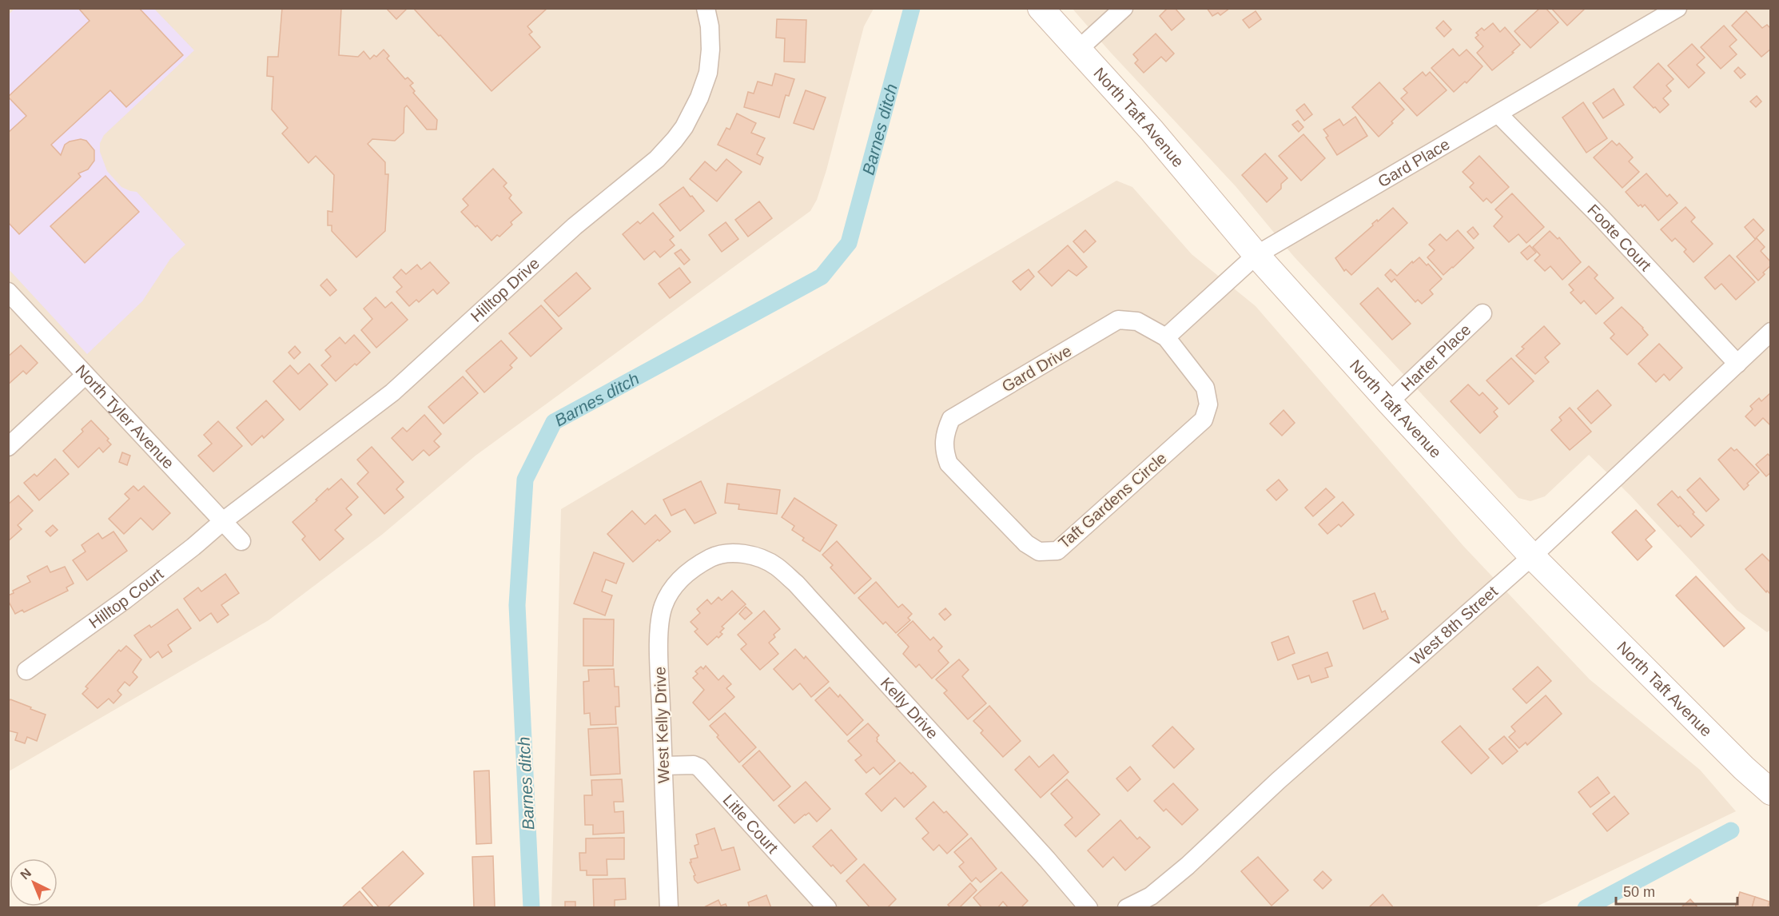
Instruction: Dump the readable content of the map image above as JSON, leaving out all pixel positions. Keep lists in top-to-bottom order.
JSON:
{
  "streets": {
    "main road": ["North Taft Avenue"],
    "street": [
      "Gard Place",
      "Foote Court",
      "Hilltop Drive",
      "Harter Place",
      "Gard Drive",
      "North Tyler Avenue",
      "Taft Gardens Circle",
      "Hilltop Court",
      "West 8th Street",
      "Kelly Drive",
      "West Kelly Drive",
      "Litle Court"
    ]
  },
  "crossings": [
    ["North Taft Avenue", "Gard Place"],
    ["North Taft Avenue", "Harter Place"],
    ["North Taft Avenue", "West 8th Street"],
    ["Gard Place", "Foote Court"],
    ["Gard Place", "Gard Drive"],
    ["Gard Place", "Taft Gardens Circle"],
    ["Foote Court", "West 8th Street"],
    ["Hilltop Drive", "North Tyler Avenue"],
    ["Hilltop Drive", "Hilltop Court"],
    ["Gard Drive", "Taft Gardens Circle"],
    ["North Tyler Avenue", "Hilltop Court"],
    ["Kelly Drive", "West Kelly Drive"],
    ["West Kelly Drive", "Litle Court"]
  ],
  "water": ["Barnes ditch"],
  "scale_bar": "50 m",
  "north": "top left"
}
